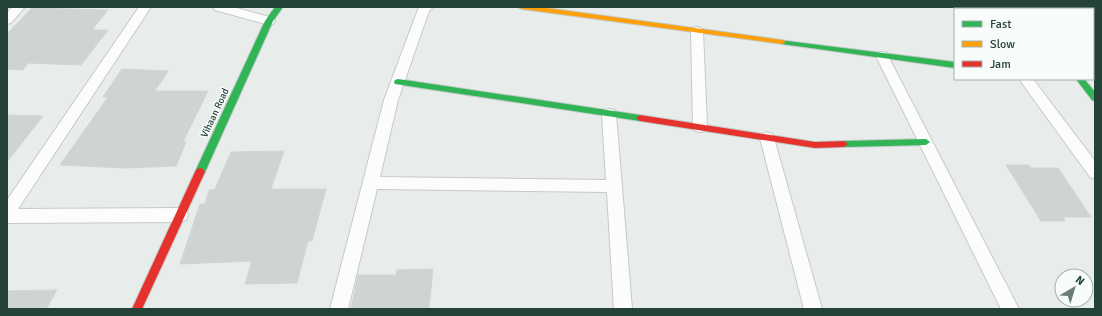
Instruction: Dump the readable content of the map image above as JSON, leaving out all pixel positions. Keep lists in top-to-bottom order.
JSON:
{
  "streets": {
    "street": ["Vihaan Road"]
  },
  "legend": ["Fast", "Slow", "Jam"],
  "north": "top right"
}
